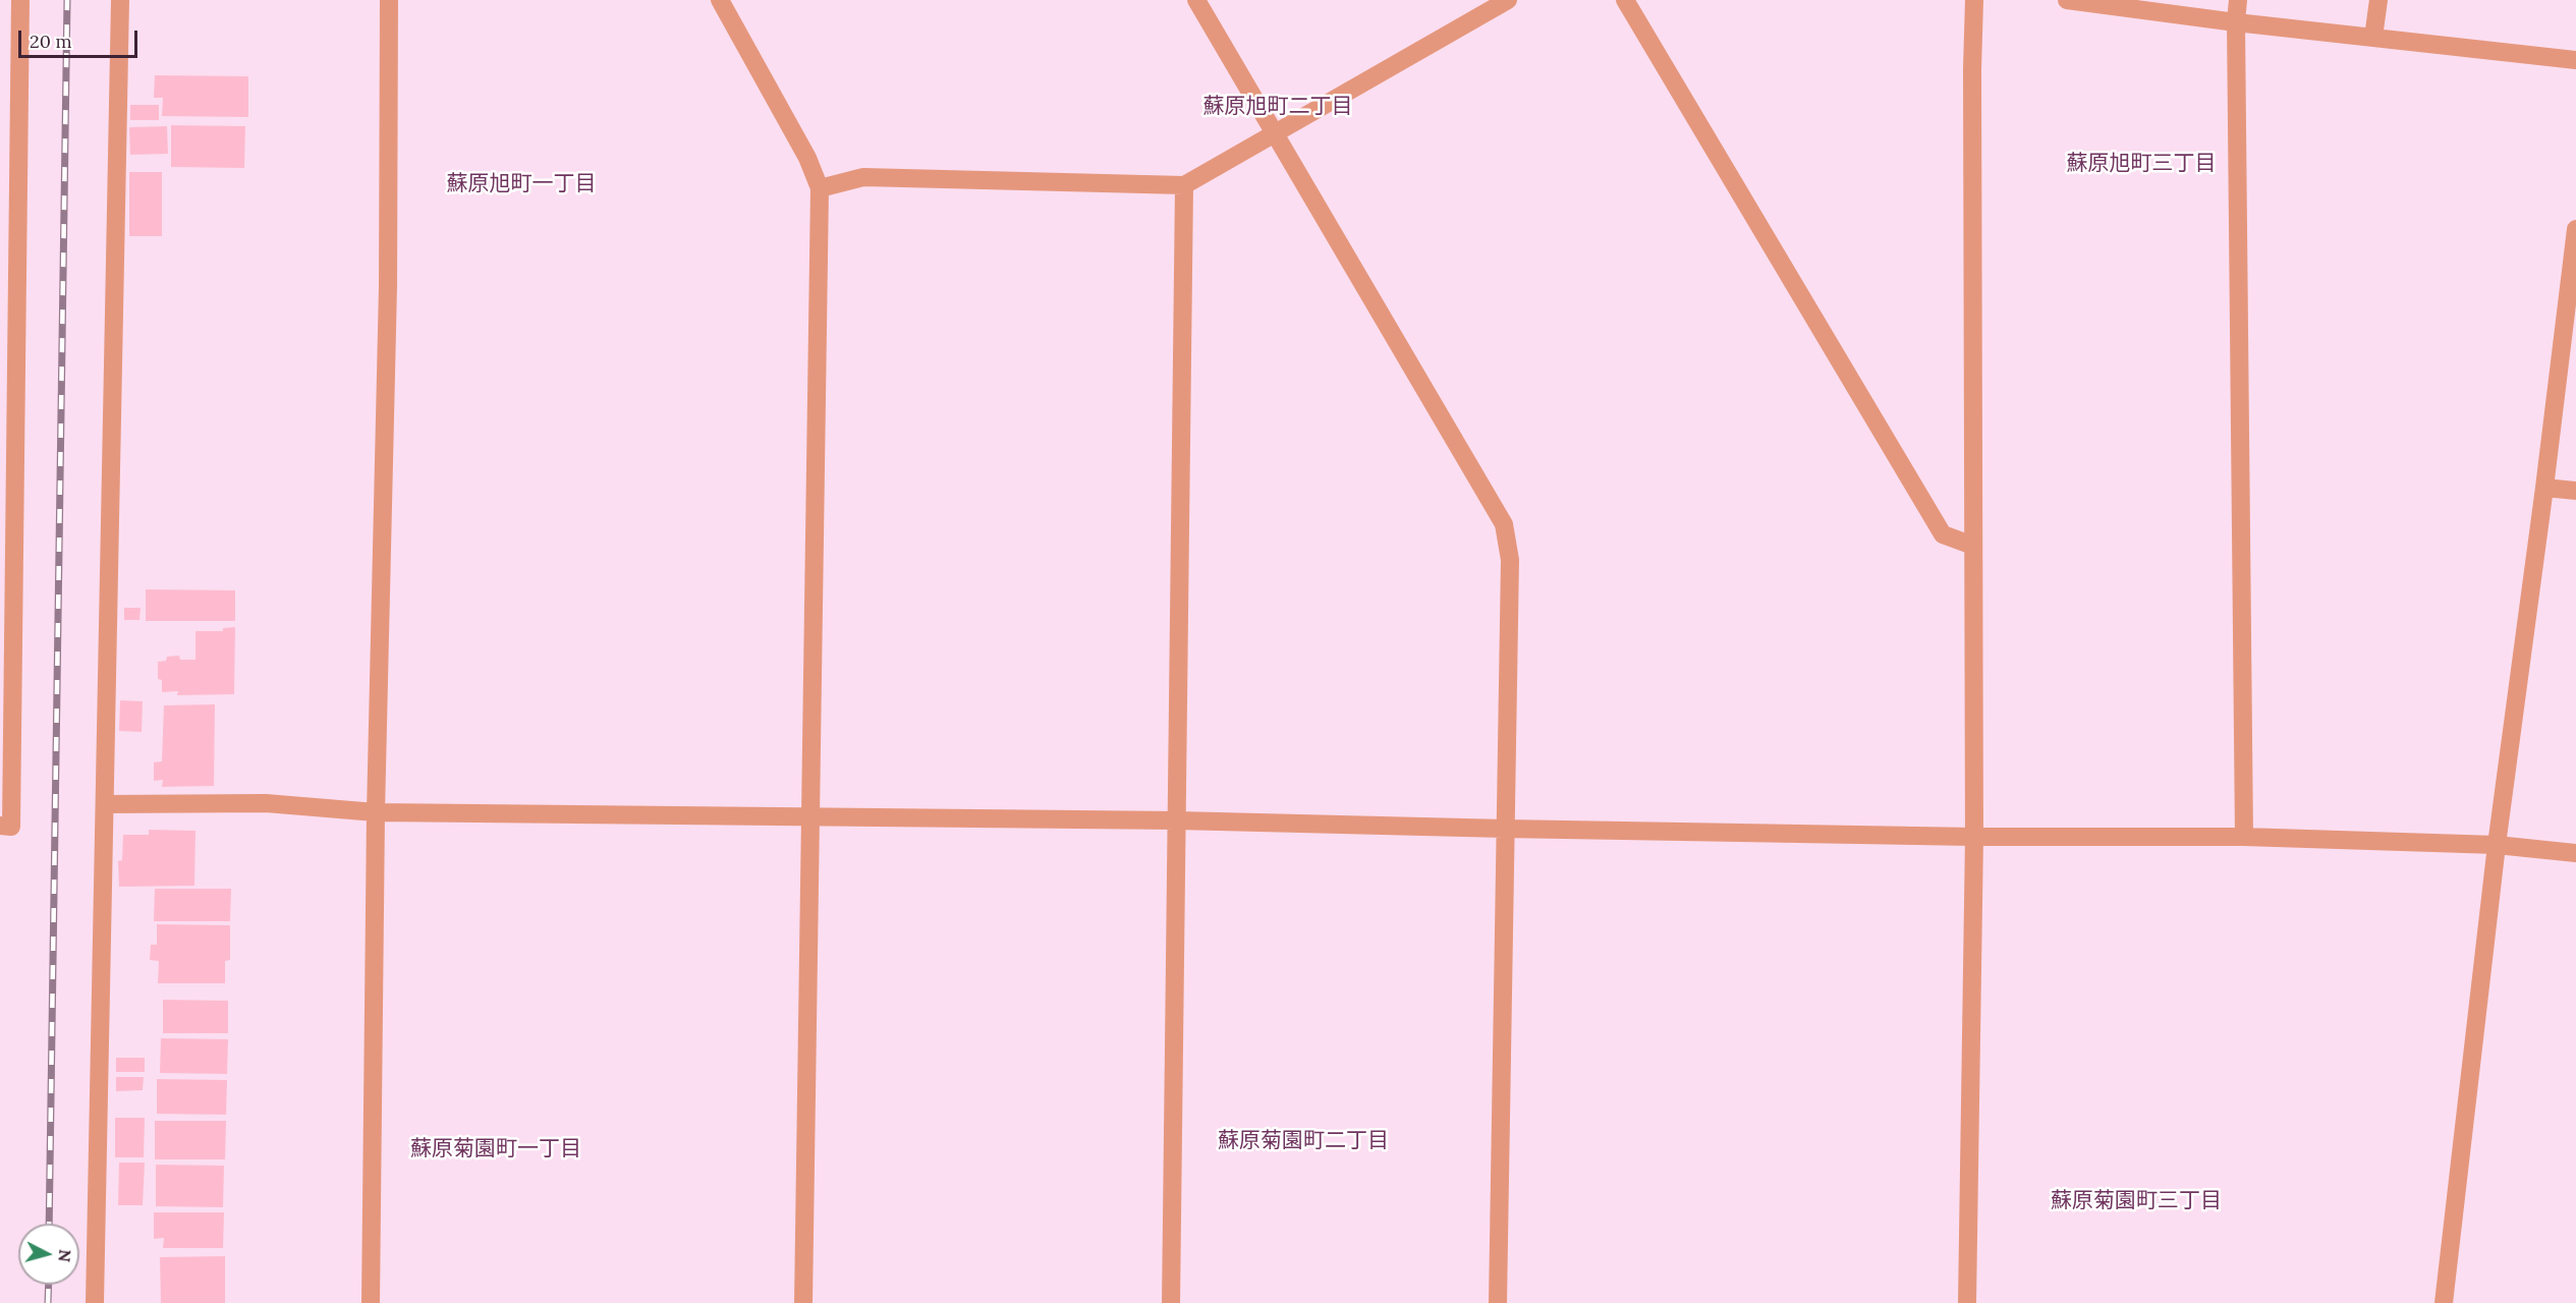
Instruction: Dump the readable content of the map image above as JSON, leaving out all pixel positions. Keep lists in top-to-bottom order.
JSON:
{
  "districts": [
    "蘇原旭町二丁目",
    "蘇原旭町三丁目",
    "蘇原旭町一丁目",
    "蘇原菊園町二丁目",
    "蘇原菊園町一丁目",
    "蘇原菊園町三丁目"
  ],
  "scale_bar": "20 m",
  "north": "right"
}
